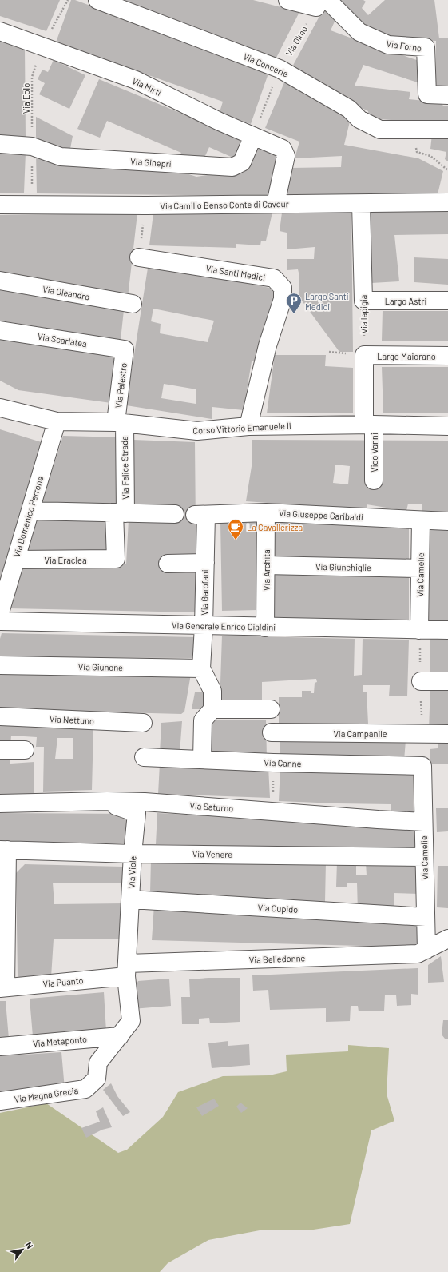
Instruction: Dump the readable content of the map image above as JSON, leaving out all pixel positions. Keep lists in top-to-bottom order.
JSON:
{
  "streets": {
    "street": [
      "Via Forno",
      "Via Concerie",
      "Via Mirti",
      "Via Ginepri",
      "Via Camillo Benso Conte di Cavour",
      "Via Santi Medici",
      "Via Oleandro",
      "Largo Astri",
      "Via Iapigia",
      "Via Scarlatea",
      "Largo Maiorano",
      "Via Palestro",
      "Corso Vittorio Emanuele II",
      "Vico Vanni",
      "Via Felice Strada",
      "Via Giuseppe Garibaldi",
      "Via Domenico Perrone",
      "Via Eraclea",
      "Via Giunchiglie",
      "Via Archita",
      "Via Camelie",
      "Via Garofani",
      "Via Generale Enrico Cialdini",
      "Via Giunone",
      "Via Nettuno",
      "Via Campanile",
      "Via Canne",
      "Via Saturno",
      "Via Venere",
      "Via Viole",
      "Via Cupido",
      "Via Belledonne",
      "Via Puanto",
      "Via Metaponto",
      "Via Magna Grecia"
    ],
    "path": ["Via Olmo", "Via Eolo"]
  },
  "crossings": [
    ["Via Olmo", "Via Forno"],
    ["Via Olmo", "Via Concerie"],
    ["Via Olmo", "Via Mirti"],
    ["Via Olmo", "Via Ginepri"],
    ["Via Mirti", "Via Eolo"],
    ["Via Mirti", "Via Ginepri"],
    ["Via Mirti", "Via Camillo Benso Conte di Cavour"],
    ["Via Eolo", "Via Ginepri"],
    ["Via Eolo", "Via Camillo Benso Conte di Cavour"],
    ["Via Camillo Benso Conte di Cavour", "Via Iapigia"],
    ["Via Santi Medici", "Corso Vittorio Emanuele II"],
    ["Largo Astri", "Via Iapigia"],
    ["Via Iapigia", "Largo Maiorano"],
    ["Via Scarlatea", "Via Palestro"],
    ["Via Palestro", "Corso Vittorio Emanuele II"],
    ["Via Palestro", "Via Felice Strada"],
    ["Corso Vittorio Emanuele II", "Vico Vanni"],
    ["Corso Vittorio Emanuele II", "Via Felice Strada"],
    ["Corso Vittorio Emanuele II", "Via Domenico Perrone"],
    ["Via Felice Strada", "Via Eraclea"],
    ["Via Giuseppe Garibaldi", "Via Archita"],
    ["Via Giuseppe Garibaldi", "Via Camelie"],
    ["Via Giuseppe Garibaldi", "Via Garofani"],
    ["Via Domenico Perrone", "Via Eraclea"],
    ["Via Domenico Perrone", "Via Generale Enrico Cialdini"],
    ["Via Giunchiglie", "Via Archita"],
    ["Via Giunchiglie", "Via Camelie"],
    ["Via Archita", "Via Generale Enrico Cialdini"],
    ["Via Camelie", "Via Generale Enrico Cialdini"],
    ["Via Camelie", "Via Canne"],
    ["Via Camelie", "Via Saturno"],
    ["Via Camelie", "Via Venere"],
    ["Via Camelie", "Via Cupido"],
    ["Via Camelie", "Via Belledonne"],
    ["Via Garofani", "Via Generale Enrico Cialdini"],
    ["Via Garofani", "Via Giunone"],
    ["Via Saturno", "Via Viole"],
    ["Via Venere", "Via Viole"],
    ["Via Viole", "Via Cupido"],
    ["Via Viole", "Via Belledonne"],
    ["Via Viole", "Via Puanto"],
    ["Via Viole", "Via Magna Grecia"],
    ["Via Belledonne", "Via Puanto"],
    ["Via Belledonne", "Via Magna Grecia"],
    ["Via Puanto", "Via Magna Grecia"],
    ["Via Metaponto", "Via Magna Grecia"]
  ],
  "places": {
    "parking": ["Largo Santi Medici"],
    "cafe": ["La Cavallerizza"]
  },
  "north": "top right"
}
